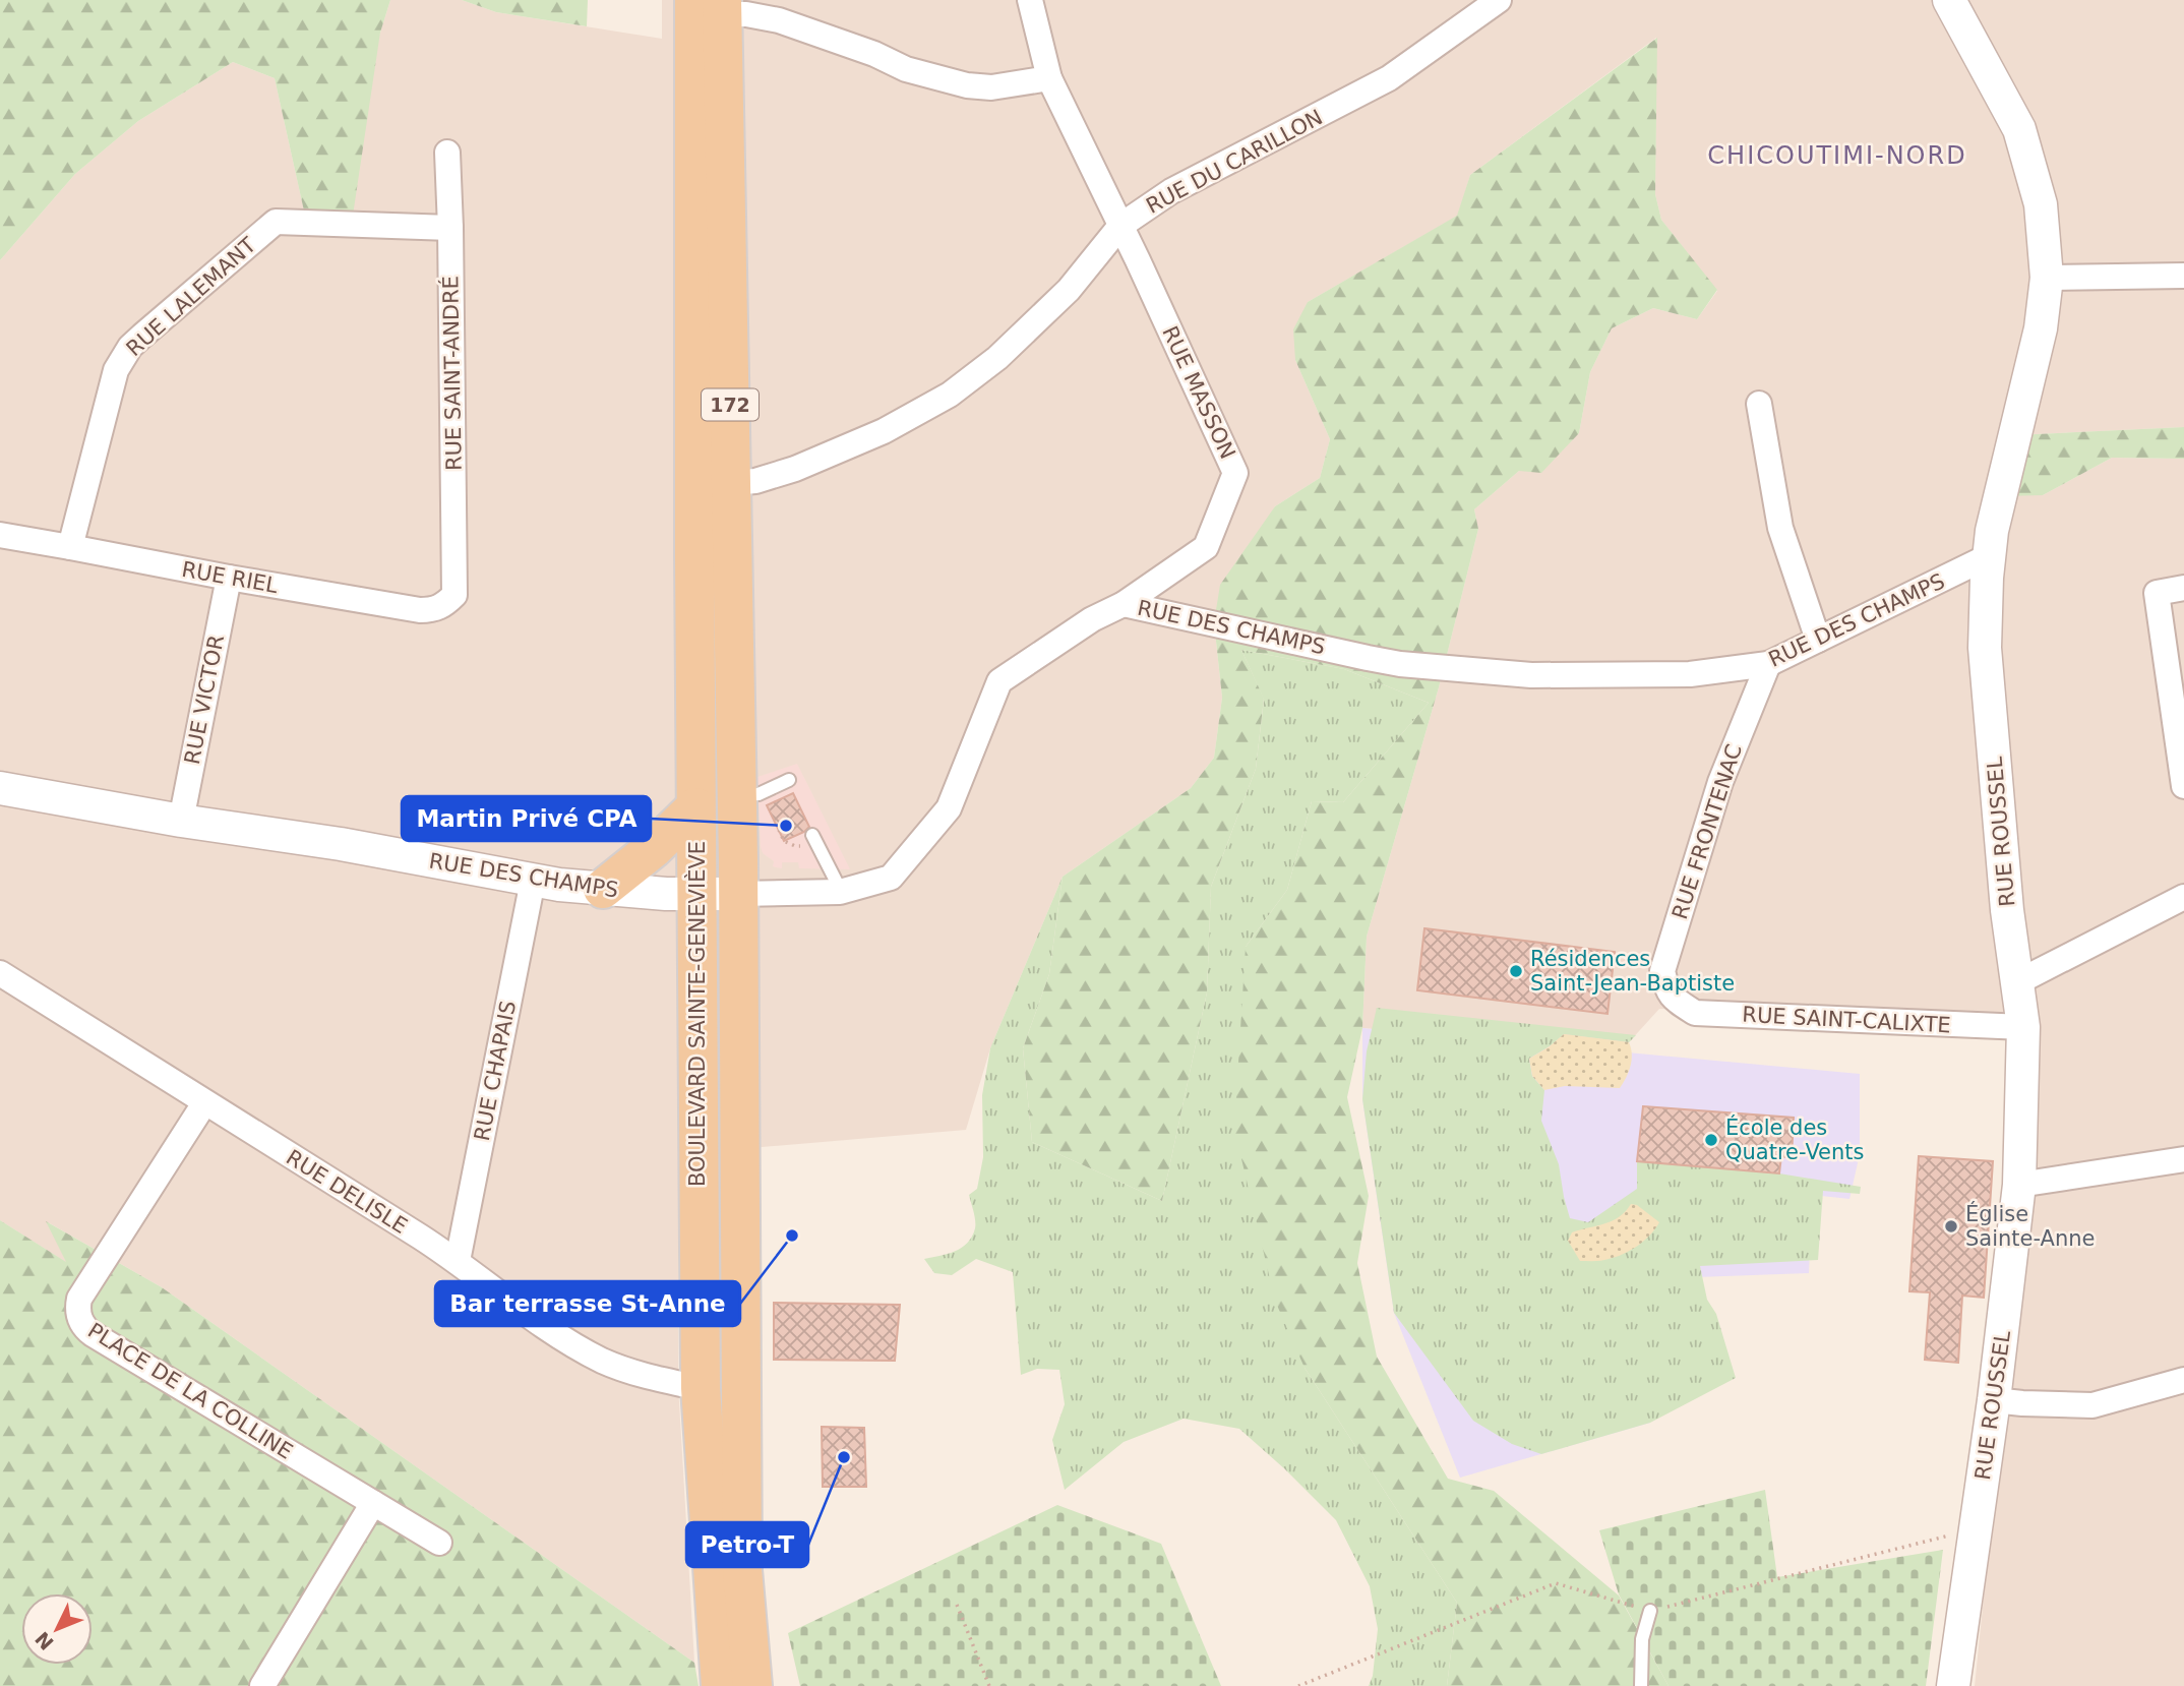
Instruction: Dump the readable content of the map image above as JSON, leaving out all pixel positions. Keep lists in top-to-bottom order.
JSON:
{
  "streets": {
    "main road": ["172", "BOULEVARD SAINTE-GENEVIÈVE"],
    "street": [
      "RUE DU CARILLON",
      "RUE LALEMANT",
      "RUE SAINT-ANDRÉ",
      "RUE MASSON",
      "RUE RIEL",
      "RUE DES CHAMPS",
      "RUE VICTOR",
      "RUE FRONTENAC",
      "RUE ROUSSEL",
      "RUE SAINT-CALIXTE",
      "RUE CHAPAIS",
      "RUE DELISLE",
      "PLACE DE LA COLLINE"
    ]
  },
  "crossings": [
    ["RUE DU CARILLON", "RUE MASSON"],
    ["RUE DU CARILLON", "BOULEVARD SAINTE-GENEVIÈVE"],
    ["RUE LALEMANT", "RUE SAINT-ANDRÉ"],
    ["RUE LALEMANT", "RUE RIEL"],
    ["RUE SAINT-ANDRÉ", "RUE RIEL"],
    ["RUE MASSON", "RUE DES CHAMPS"],
    ["RUE RIEL", "RUE VICTOR"],
    ["RUE DES CHAMPS", "RUE VICTOR"],
    ["RUE DES CHAMPS", "RUE FRONTENAC"],
    ["RUE DES CHAMPS", "RUE ROUSSEL"],
    ["RUE DES CHAMPS", "BOULEVARD SAINTE-GENEVIÈVE"],
    ["RUE DES CHAMPS", "RUE CHAPAIS"],
    ["RUE FRONTENAC", "RUE SAINT-CALIXTE"],
    ["RUE ROUSSEL", "RUE SAINT-CALIXTE"],
    ["BOULEVARD SAINTE-GENEVIÈVE", "RUE DELISLE"],
    ["RUE CHAPAIS", "RUE DELISLE"],
    ["RUE DELISLE", "PLACE DE LA COLLINE"]
  ],
  "districts": ["CHICOUTIMI-NORD"],
  "places": [
    "Martin Privé CPA",
    "Résidences Saint-Jean-Baptiste",
    "École des Quatre-Vents",
    "Église Sainte-Anne",
    "Bar terrasse St-Anne",
    "Petro-T"
  ],
  "north": "bottom left"
}
